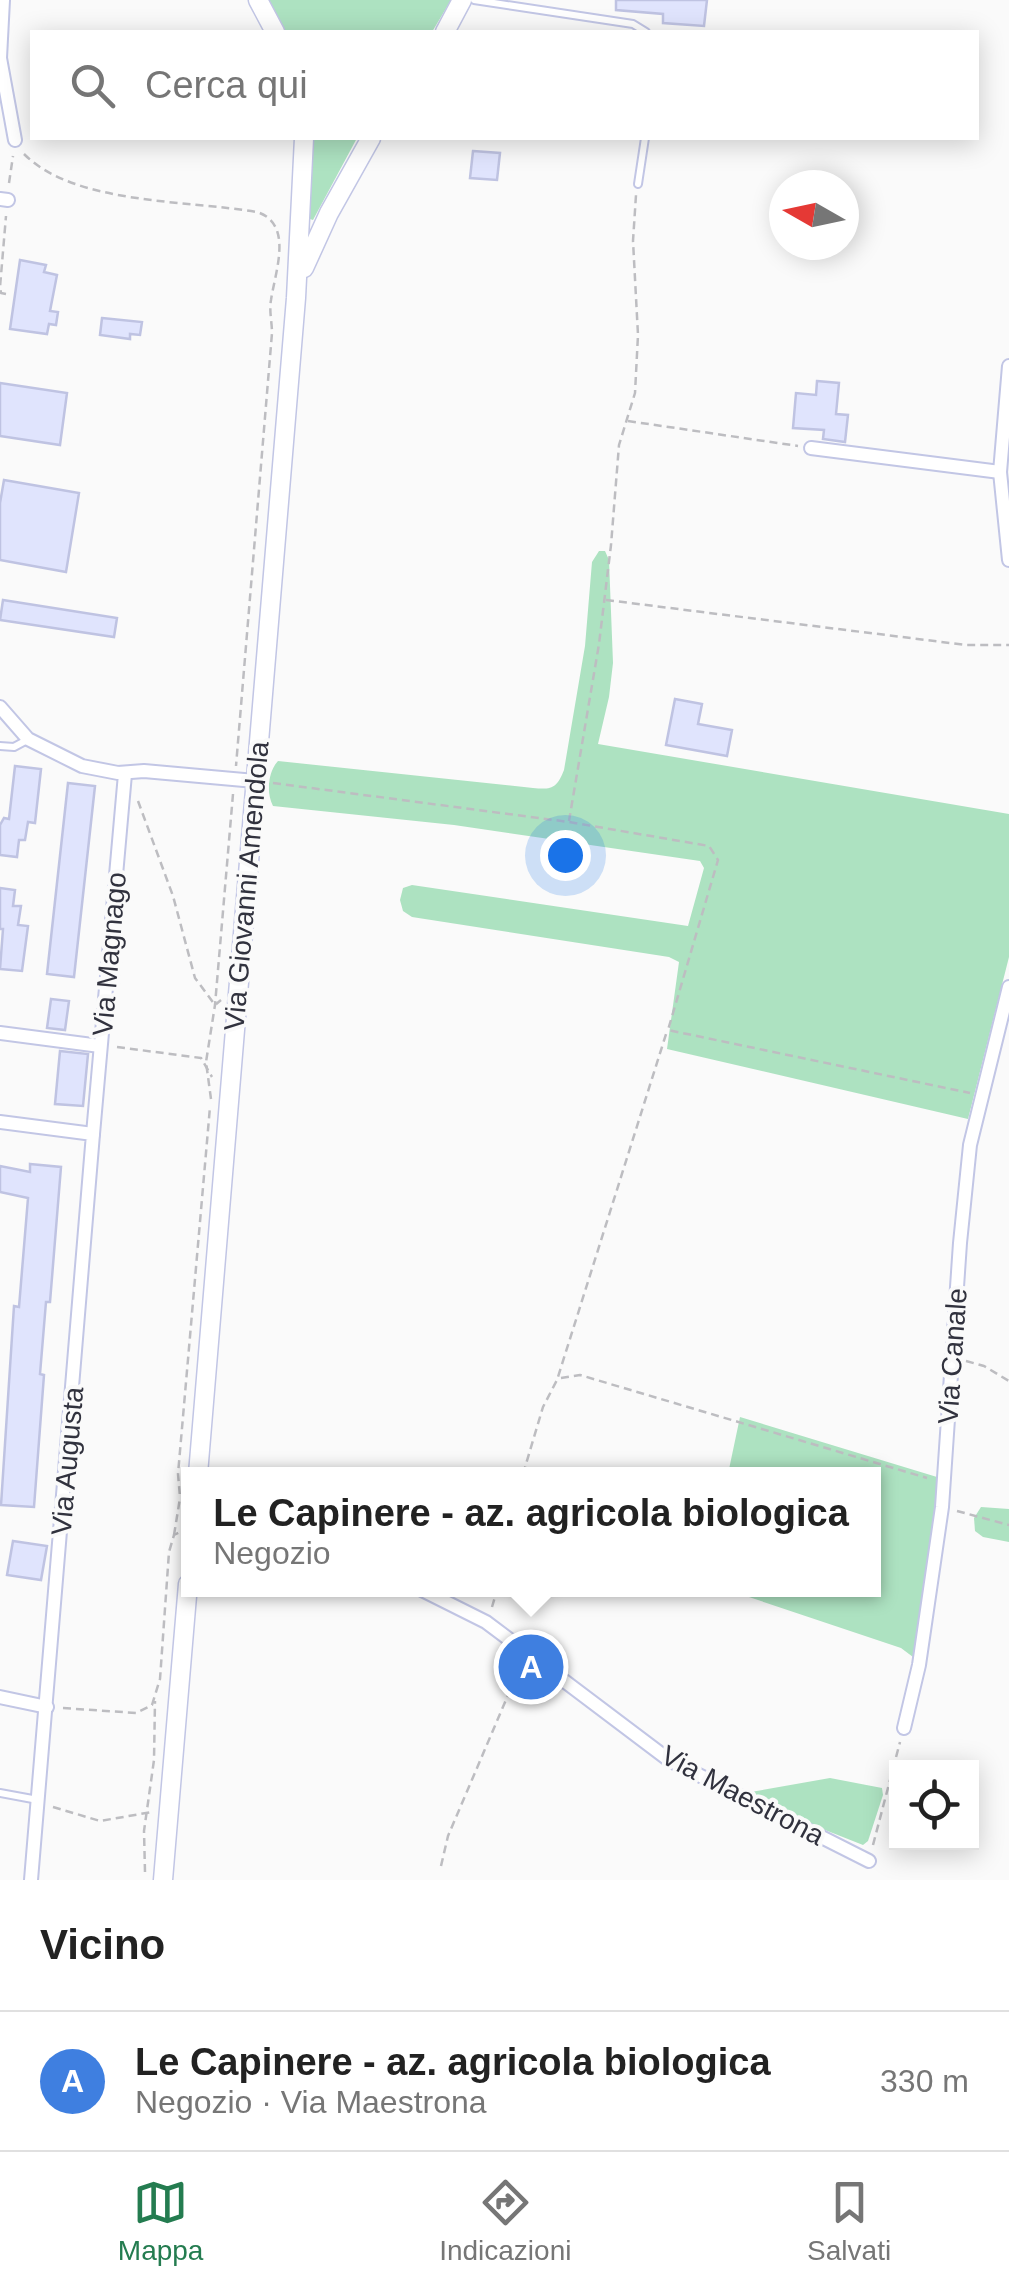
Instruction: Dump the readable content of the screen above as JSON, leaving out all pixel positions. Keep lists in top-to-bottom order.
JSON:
{
  "streets": {
    "main road": ["Via Giovanni Amendola"],
    "street": [
      "Via Magnago",
      "Via Canale",
      "Via Augusta",
      "Via Maestrona"
    ]
  },
  "crossings": [
    ["Via Magnago", "Via Augusta"]
  ],
  "north": "left",
  "page": {
    "search": "Cerca qui",
    "popup": ["Le Capinere - az. agricola biologica", "Negozio"],
    "pins": "A",
    "heading": "Vicino",
    "list": [
      {
        "mark": "A",
        "name": "Le Capinere - az. agricola biologica",
        "note": "Negozio · Via Maestrona",
        "value": "330 m"
      }
    ],
    "nav": ["Mappa", "Indicazioni", "Salvati"]
  }
}
